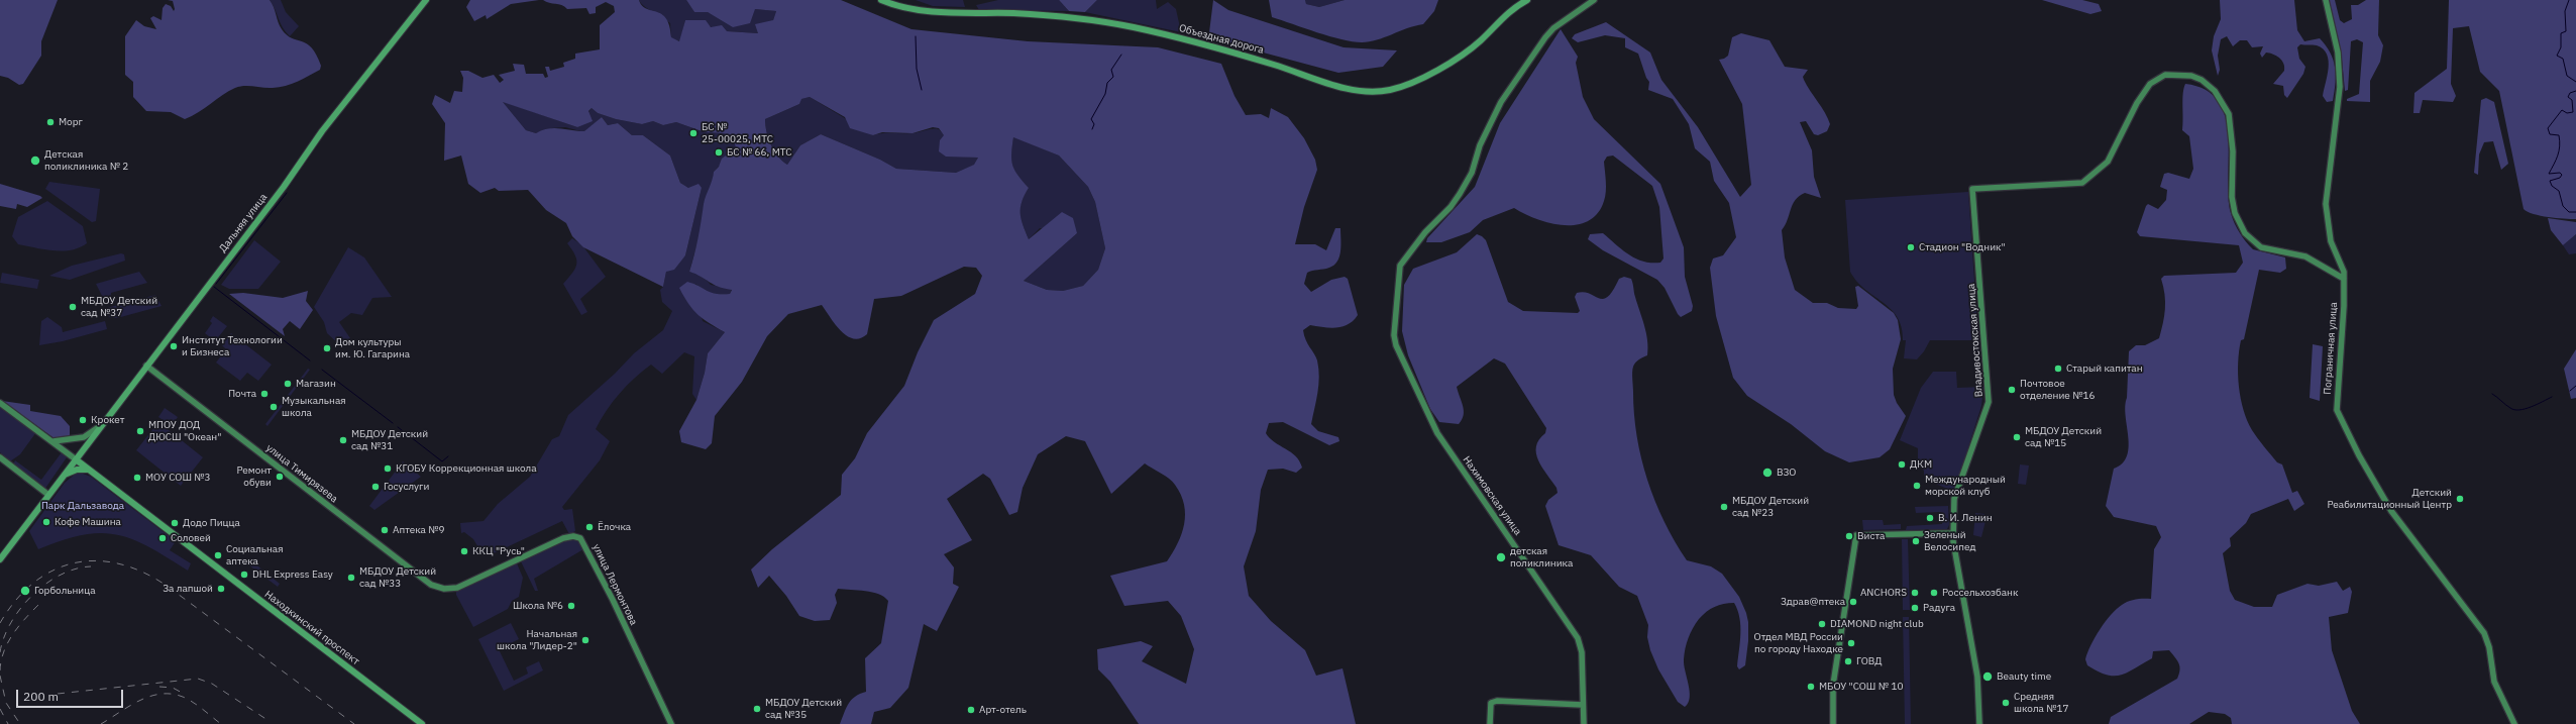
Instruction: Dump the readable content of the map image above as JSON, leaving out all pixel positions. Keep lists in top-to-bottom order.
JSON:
{
  "streets": {
    "main road": [
      "Объездная дорога",
      "Дальняя улица",
      "Владивостокская улица",
      "Пограничная улица",
      "улица Тимирязева",
      "Нахимовская улица",
      "улица Лермонтова",
      "Находкинский проспект"
    ]
  },
  "crossings": [
    ["Дальняя улица", "улица Тимирязева"],
    ["Дальняя улица", "Находкинский проспект"],
    ["Владивостокская улица", "Пограничная улица"],
    ["улица Тимирязева", "улица Лермонтова"]
  ],
  "parks": ["Парк Дальзавода"],
  "places": [
    "Морг",
    "БС № 25-00025, МТС",
    "БС № 66, МТС",
    "Детская поликлиника № 2",
    "Стадион \"Водник\"",
    "МБДОУ Детский сад №37",
    "Институт Технологии и Бизнеса",
    "Дом культуры им. Ю. Гагарина",
    "Старый капитан",
    "Магазин",
    "Почтовое отделение №16",
    "Почта",
    "Музыкальная школа",
    "Крокет",
    "МПОУ ДОД ДЮСШ \"Океан\"",
    "МБДОУ Детский сад №15",
    "МБДОУ Детский сад №31",
    "ДКМ",
    "КГОБУ Коррекционная школа",
    "ВЗО",
    "Ремонт обуви",
    "МОУ СОШ №3",
    "Международный морской клуб",
    "Госуслуги",
    "Детский Реабилитационный Центр",
    "МБДОУ Детский сад №23",
    "В. И. Ленин",
    "Кофе Машина",
    "Додо Пицца",
    "Ёлочка",
    "Аптека №9",
    "Виста",
    "Соловей",
    "Зеленый Велосипед",
    "ККЦ \"Русь\"",
    "Социальная аптека",
    "детская поликлиника",
    "DHL Express Easy",
    "МБДОУ Детский сад №33",
    "За лапшой",
    "Горбольница",
    "ANCHORS",
    "Россельхозбанк",
    "Здрав@птека",
    "Школа №6",
    "Радуга",
    "DIAMOND night club",
    "Начальная школа \"Лидер-2\"",
    "Отдел МВД России по городу Находке",
    "ГОВД",
    "Beauty time",
    "МБОУ \"СОШ № 10",
    "Средняя школа №17",
    "МБДОУ Детский сад №35",
    "Арт-отель"
  ],
  "scale_bar": "200 m"
}
